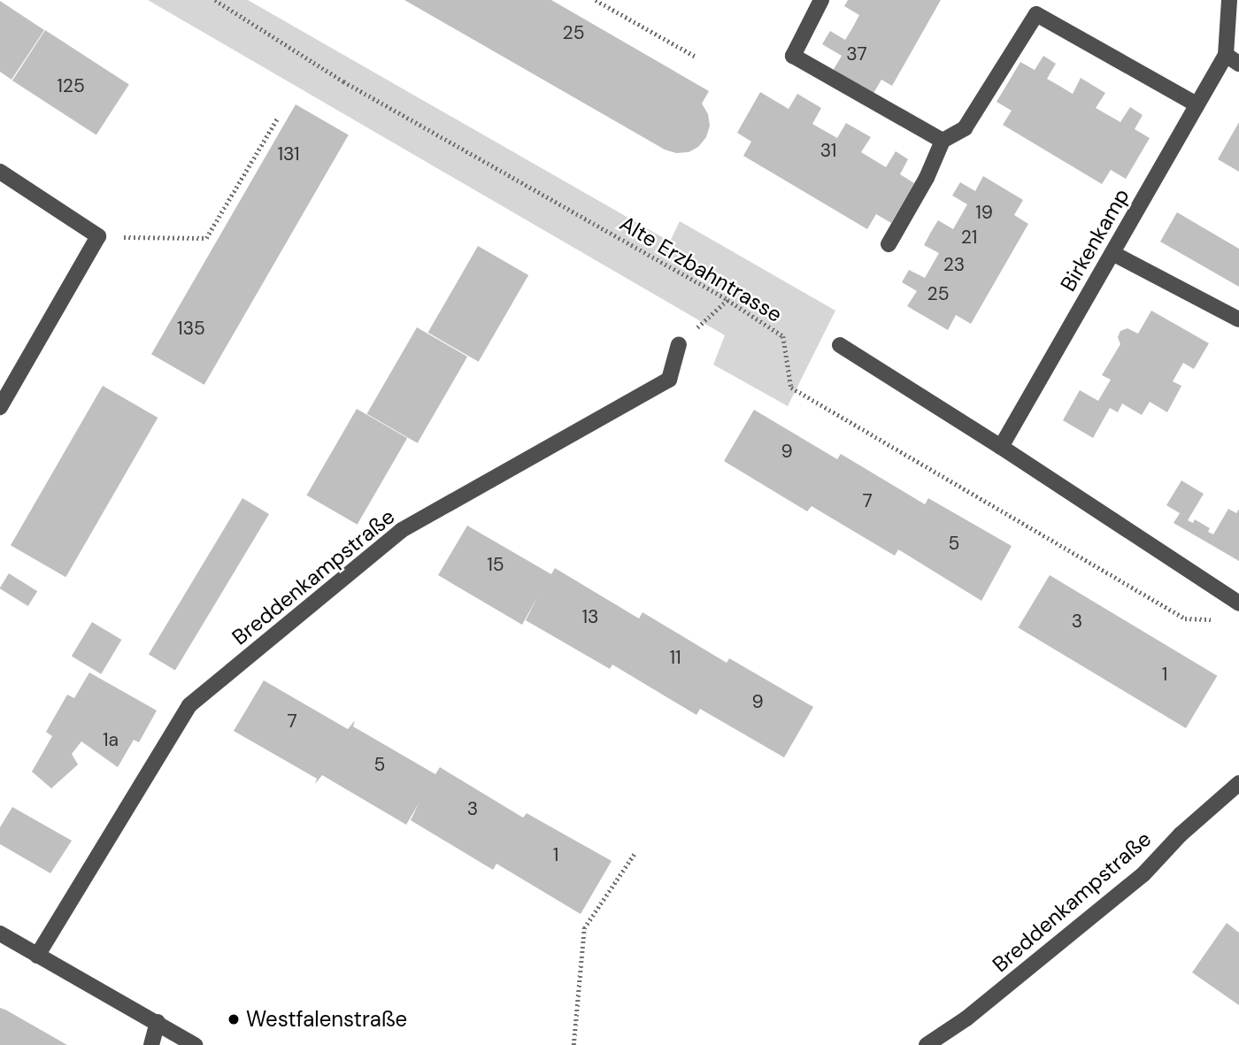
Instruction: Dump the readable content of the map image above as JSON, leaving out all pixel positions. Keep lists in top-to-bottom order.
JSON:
{
  "streets": {
    "street": ["Birkenkamp", "Breddenkampstraße"],
    "path": ["Alte Erzbahntrasse"]
  },
  "places": ["Westfalenstraße"],
  "house_numbers": [
    "25",
    "37",
    "125",
    "31",
    "131",
    "19",
    "21",
    "23",
    "25",
    "135",
    "9",
    "7",
    "5",
    "15",
    "13",
    "3",
    "11",
    "1",
    "9",
    "7",
    "1a",
    "5",
    "3",
    "1"
  ]
}
